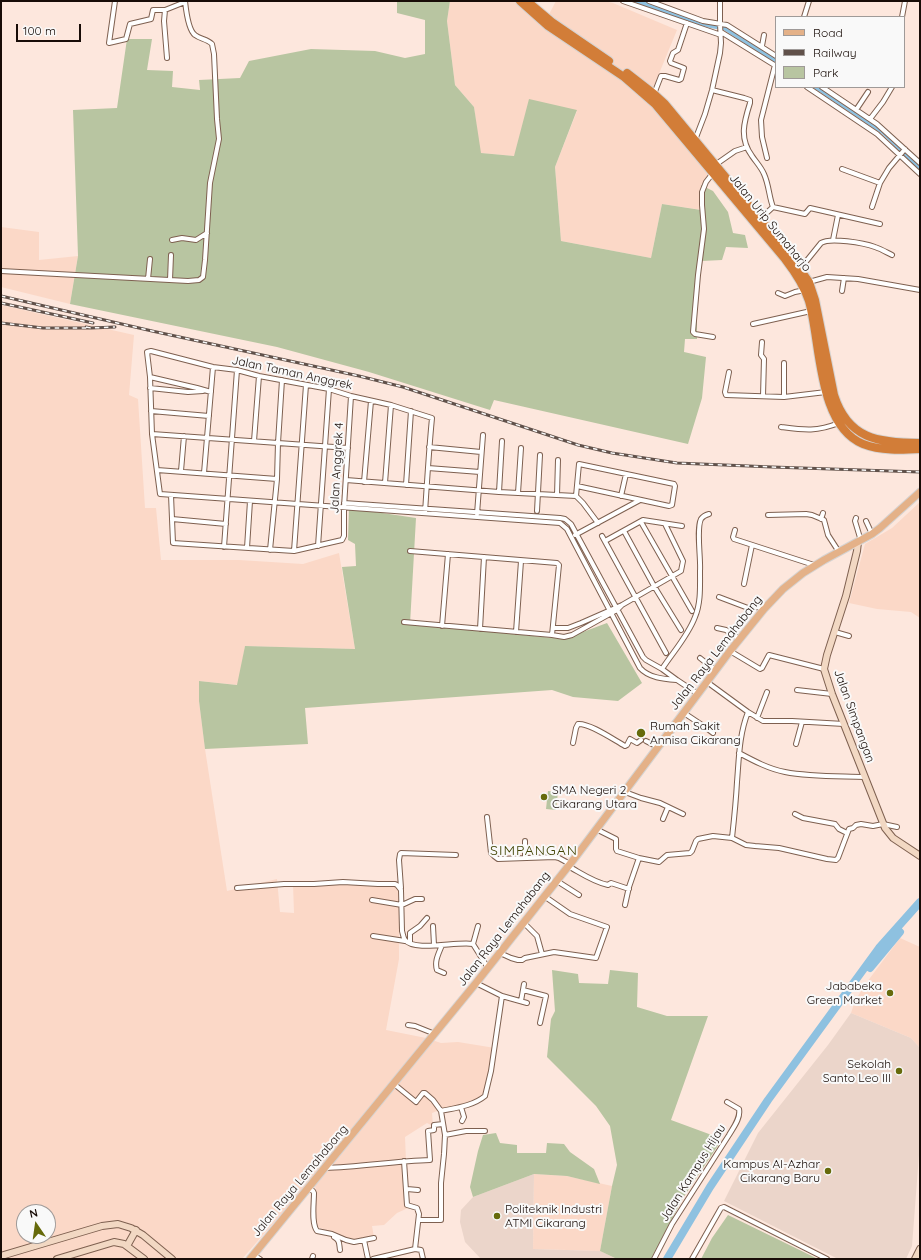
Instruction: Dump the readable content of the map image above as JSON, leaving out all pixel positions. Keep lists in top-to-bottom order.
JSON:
{
  "streets": {
    "highway": ["Jalan Urip Sumaharjo"],
    "main road": ["Jalan Raya Lemahabang"],
    "street": [
      "Jalan Taman Anggrek",
      "Jalan Anggrek 4",
      "Jalan Simpangan",
      "Jalan Kampus Hijau"
    ]
  },
  "crossings": [
    ["Jalan Taman Anggrek", "Jalan Anggrek 4"],
    ["Jalan Raya Lemahabang", "Jalan Simpangan"]
  ],
  "districts": ["SIMPANGAN"],
  "places": [
    "Rumah Sakit Annisa Cikarang",
    "SMA Negeri 2 Cikarang Utara",
    "Jababeka Green Market",
    "Sekolah Santo Leo III",
    "Kampus Al-Azhar Cikarang Baru",
    "Politeknik Industri ATMI Cikarang"
  ],
  "legend": ["Road", "Railway", "Park"],
  "scale_bar": "100 m",
  "north": "top"
}
